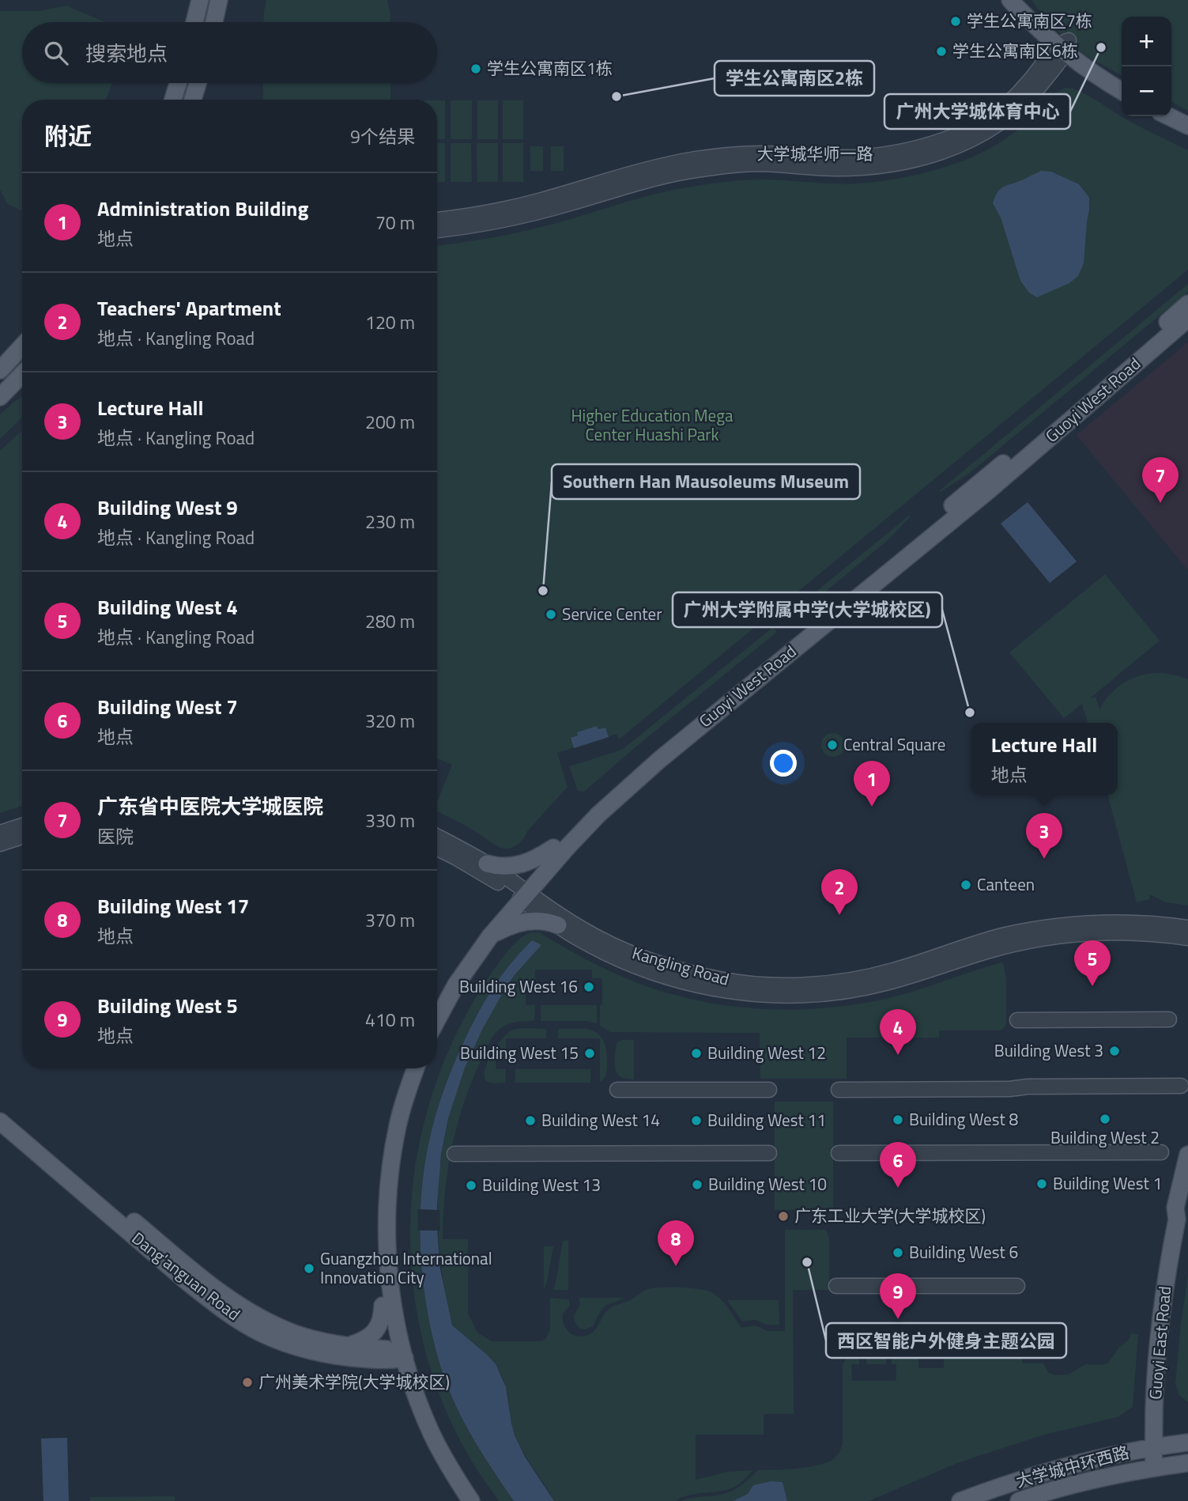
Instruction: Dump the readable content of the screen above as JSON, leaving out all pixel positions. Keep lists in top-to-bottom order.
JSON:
{
  "streets": {
    "main road": [
      "Guoyi West Road",
      "Dang'anguan Road",
      "Guoyi East Road",
      "大学城中环西路"
    ],
    "street": ["大学城华师一路", "Kangling Road"]
  },
  "crossings": [
    ["Guoyi West Road", "Kangling Road"],
    ["Guoyi East Road", "大学城中环西路"]
  ],
  "parks": ["Higher Education Mega Center Huashi Park"],
  "places": [
    "学生公寓南区7栋",
    "广州大学城体育中心",
    "学生公寓南区6栋",
    "学生公寓南区1栋",
    "学生公寓南区2栋",
    "Southern Han Mausoleums Museum",
    "Service Center",
    "广州大学附属中学(大学城校区)",
    "Central Square",
    "Canteen",
    "Building West 16",
    "Building West 3",
    "Building West 15",
    "Building West 12",
    "Building West 2",
    "Building West 8",
    "Building West 14",
    "Building West 11",
    "Building West 1",
    "Building West 10",
    "Building West 13",
    "广东工业大学(大学城校区)",
    "Building West 6",
    "西区智能户外健身主题公园",
    "Guangzhou International Innovation City",
    "广州美术学院(大学城校区)"
  ],
  "page": {
    "map_buttons": ["+", "−"],
    "search": "搜索地点",
    "heading": ["附近", "9个结果"],
    "list": [
      {
        "mark": "1",
        "name": "Administration Building",
        "note": "地点",
        "value": "70 m"
      },
      {
        "mark": "2",
        "name": "Teachers' Apartment",
        "note": "地点 · Kangling Road",
        "value": "120 m"
      },
      {
        "mark": "3",
        "name": "Lecture Hall",
        "note": "地点 · Kangling Road",
        "value": "200 m"
      },
      {
        "mark": "4",
        "name": "Building West 9",
        "note": "地点 · Kangling Road",
        "value": "230 m"
      },
      {
        "mark": "5",
        "name": "Building West 4",
        "note": "地点 · Kangling Road",
        "value": "280 m"
      },
      {
        "mark": "6",
        "name": "Building West 7",
        "note": "地点",
        "value": "320 m"
      },
      {
        "mark": "7",
        "name": "广东省中医院大学城医院",
        "note": "医院",
        "value": "330 m"
      },
      {
        "mark": "8",
        "name": "Building West 17",
        "note": "地点",
        "value": "370 m"
      },
      {
        "mark": "9",
        "name": "Building West 5",
        "note": "地点",
        "value": "410 m"
      }
    ],
    "pins": [
      "7",
      "1",
      "3",
      "2",
      "5",
      "4",
      "6",
      "8",
      "9"
    ],
    "popup": ["Lecture Hall", "地点"]
  }
}
